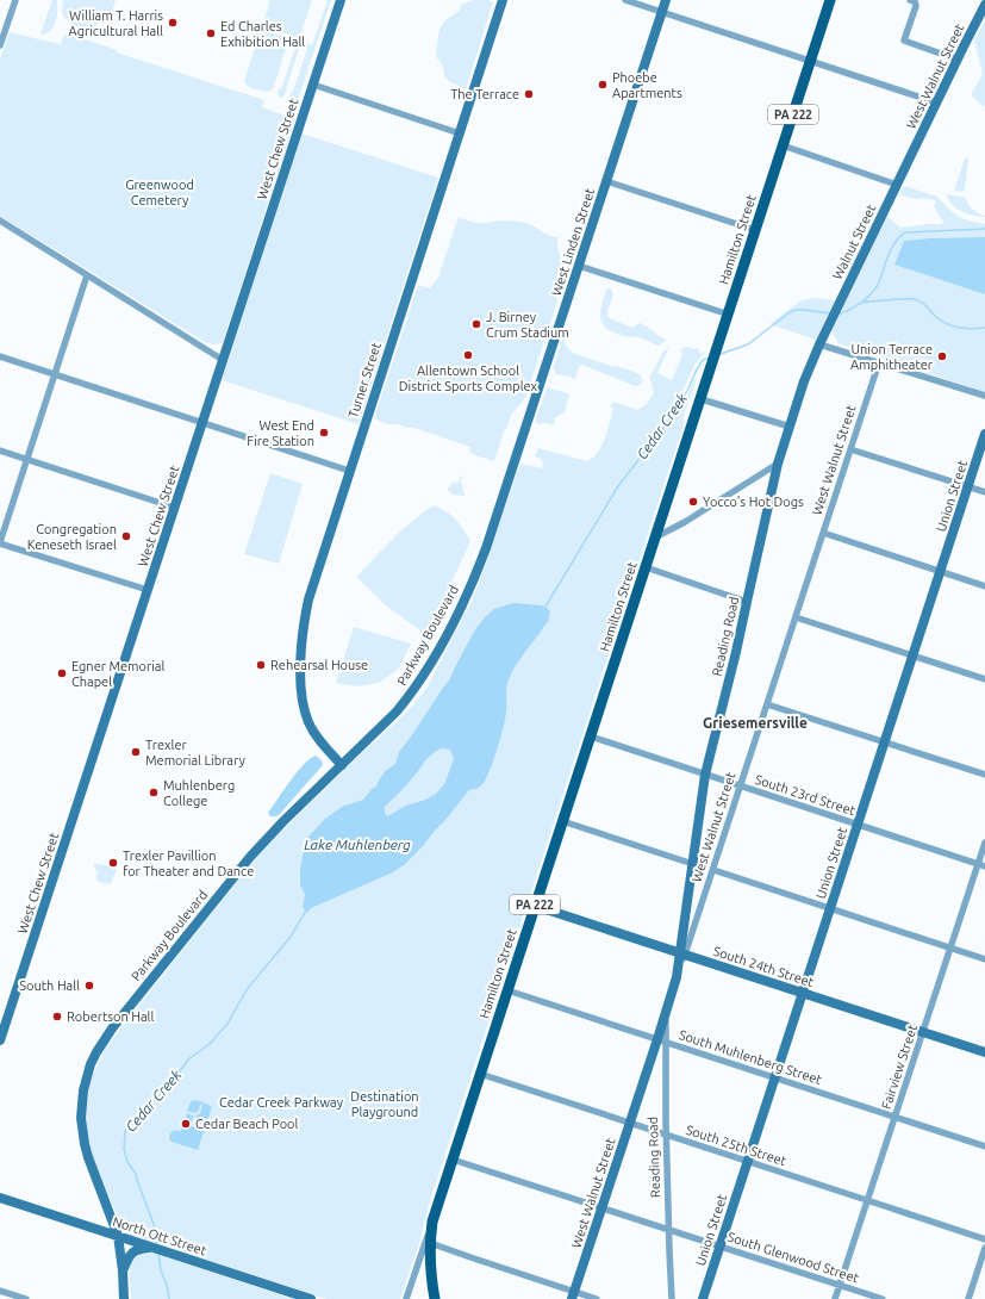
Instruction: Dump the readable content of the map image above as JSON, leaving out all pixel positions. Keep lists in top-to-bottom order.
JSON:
{
  "streets": {
    "main road": ["PA 222", "Hamilton Street"],
    "street": [
      "West Walnut Street",
      "West Chew Street",
      "West Linden Street",
      "Walnut Street",
      "Turner Street",
      "Union Street",
      "Parkway Boulevard",
      "Reading Road",
      "South 23rd Street",
      "South 24th Street",
      "South Muhlenberg Street",
      "Fairview Street",
      "South 25th Street",
      "North Ott Street",
      "South Glenwood Street"
    ]
  },
  "crossings": [
    ["West Walnut Street", "Walnut Street"],
    ["West Walnut Street", "Reading Road"],
    ["West Walnut Street", "South 23rd Street"],
    ["West Walnut Street", "South 24th Street"],
    ["West Walnut Street", "South Muhlenberg Street"],
    ["West Walnut Street", "South 25th Street"],
    ["West Walnut Street", "South Glenwood Street"],
    ["PA 222", "Hamilton Street"],
    ["Hamilton Street", "South 23rd Street"],
    ["Hamilton Street", "South 24th Street"],
    ["Hamilton Street", "South Muhlenberg Street"],
    ["Hamilton Street", "South 25th Street"],
    ["Hamilton Street", "South Glenwood Street"],
    ["West Linden Street", "Parkway Boulevard"],
    ["Walnut Street", "Reading Road"],
    ["Turner Street", "Parkway Boulevard"],
    ["Union Street", "South 23rd Street"],
    ["Union Street", "South 24th Street"],
    ["Union Street", "South Muhlenberg Street"],
    ["Union Street", "South 25th Street"],
    ["Union Street", "South Glenwood Street"],
    ["Parkway Boulevard", "North Ott Street"],
    ["Reading Road", "South 23rd Street"],
    ["Reading Road", "South 24th Street"],
    ["Reading Road", "South Muhlenberg Street"],
    ["Reading Road", "South 25th Street"],
    ["Reading Road", "South Glenwood Street"],
    ["South 23rd Street", "Fairview Street"],
    ["South 24th Street", "Fairview Street"],
    ["South Muhlenberg Street", "Fairview Street"],
    ["Fairview Street", "South 25th Street"],
    ["Fairview Street", "South Glenwood Street"]
  ],
  "districts": ["Griesemersville"],
  "water": ["Cedar Creek", "Lake Muhlenberg"],
  "parks": ["Greenwood Cemetery", "Destination Playground", "Cedar Creek Parkway"],
  "places": [
    "William T. Harris Agricultural Hall",
    "Ed Charles Exhibition Hall",
    "Phoebe Apartments",
    "The Terrace",
    "J. Birney Crum Stadium",
    "Allentown School District Sports Complex",
    "Union Terrace Amphitheater",
    "West End Fire Station",
    "Yocco's Hot Dogs",
    "Congregation Keneseth Israel",
    "Rehearsal House",
    "Egner Memorial Chapel",
    "Trexler Memorial Library",
    "Muhlenberg College",
    "Trexler Pavillion for Theater and Dance",
    "South Hall",
    "Robertson Hall",
    "Cedar Beach Pool"
  ]
}
